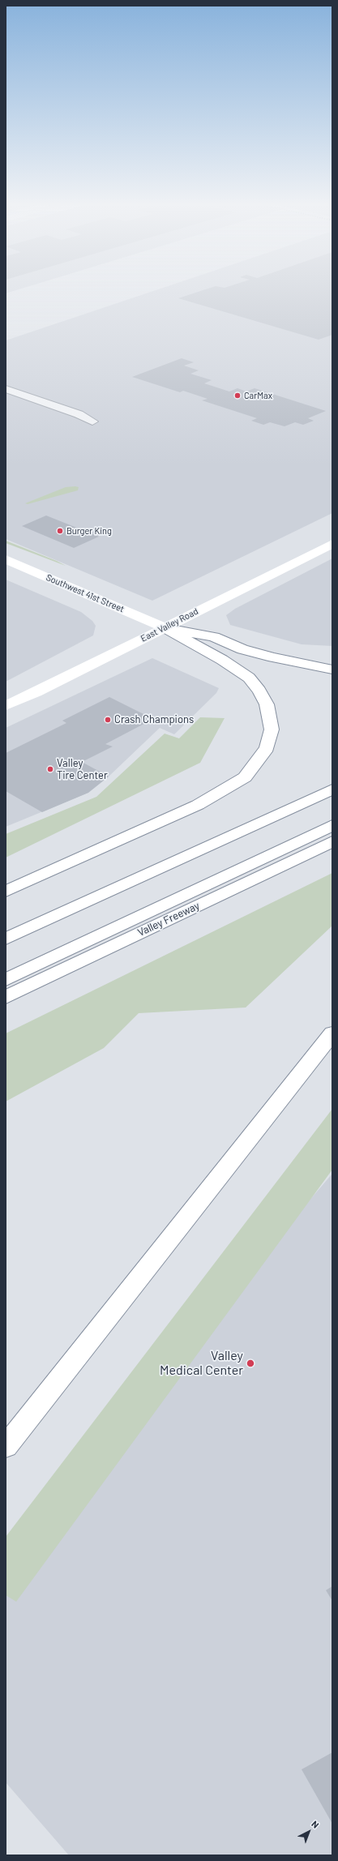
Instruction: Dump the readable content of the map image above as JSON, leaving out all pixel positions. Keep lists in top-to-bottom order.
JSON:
{
  "streets": {
    "main road": ["Southwest 41st Street", "East Valley Road", "Valley Freeway"]
  },
  "crossings": [
    ["Southwest 41st Street", "East Valley Road"]
  ],
  "places": [
    "CarMax",
    "Burger King",
    "Crash Champions",
    "Valley Tire Center",
    "Valley Medical Center"
  ],
  "north": "top right"
}
